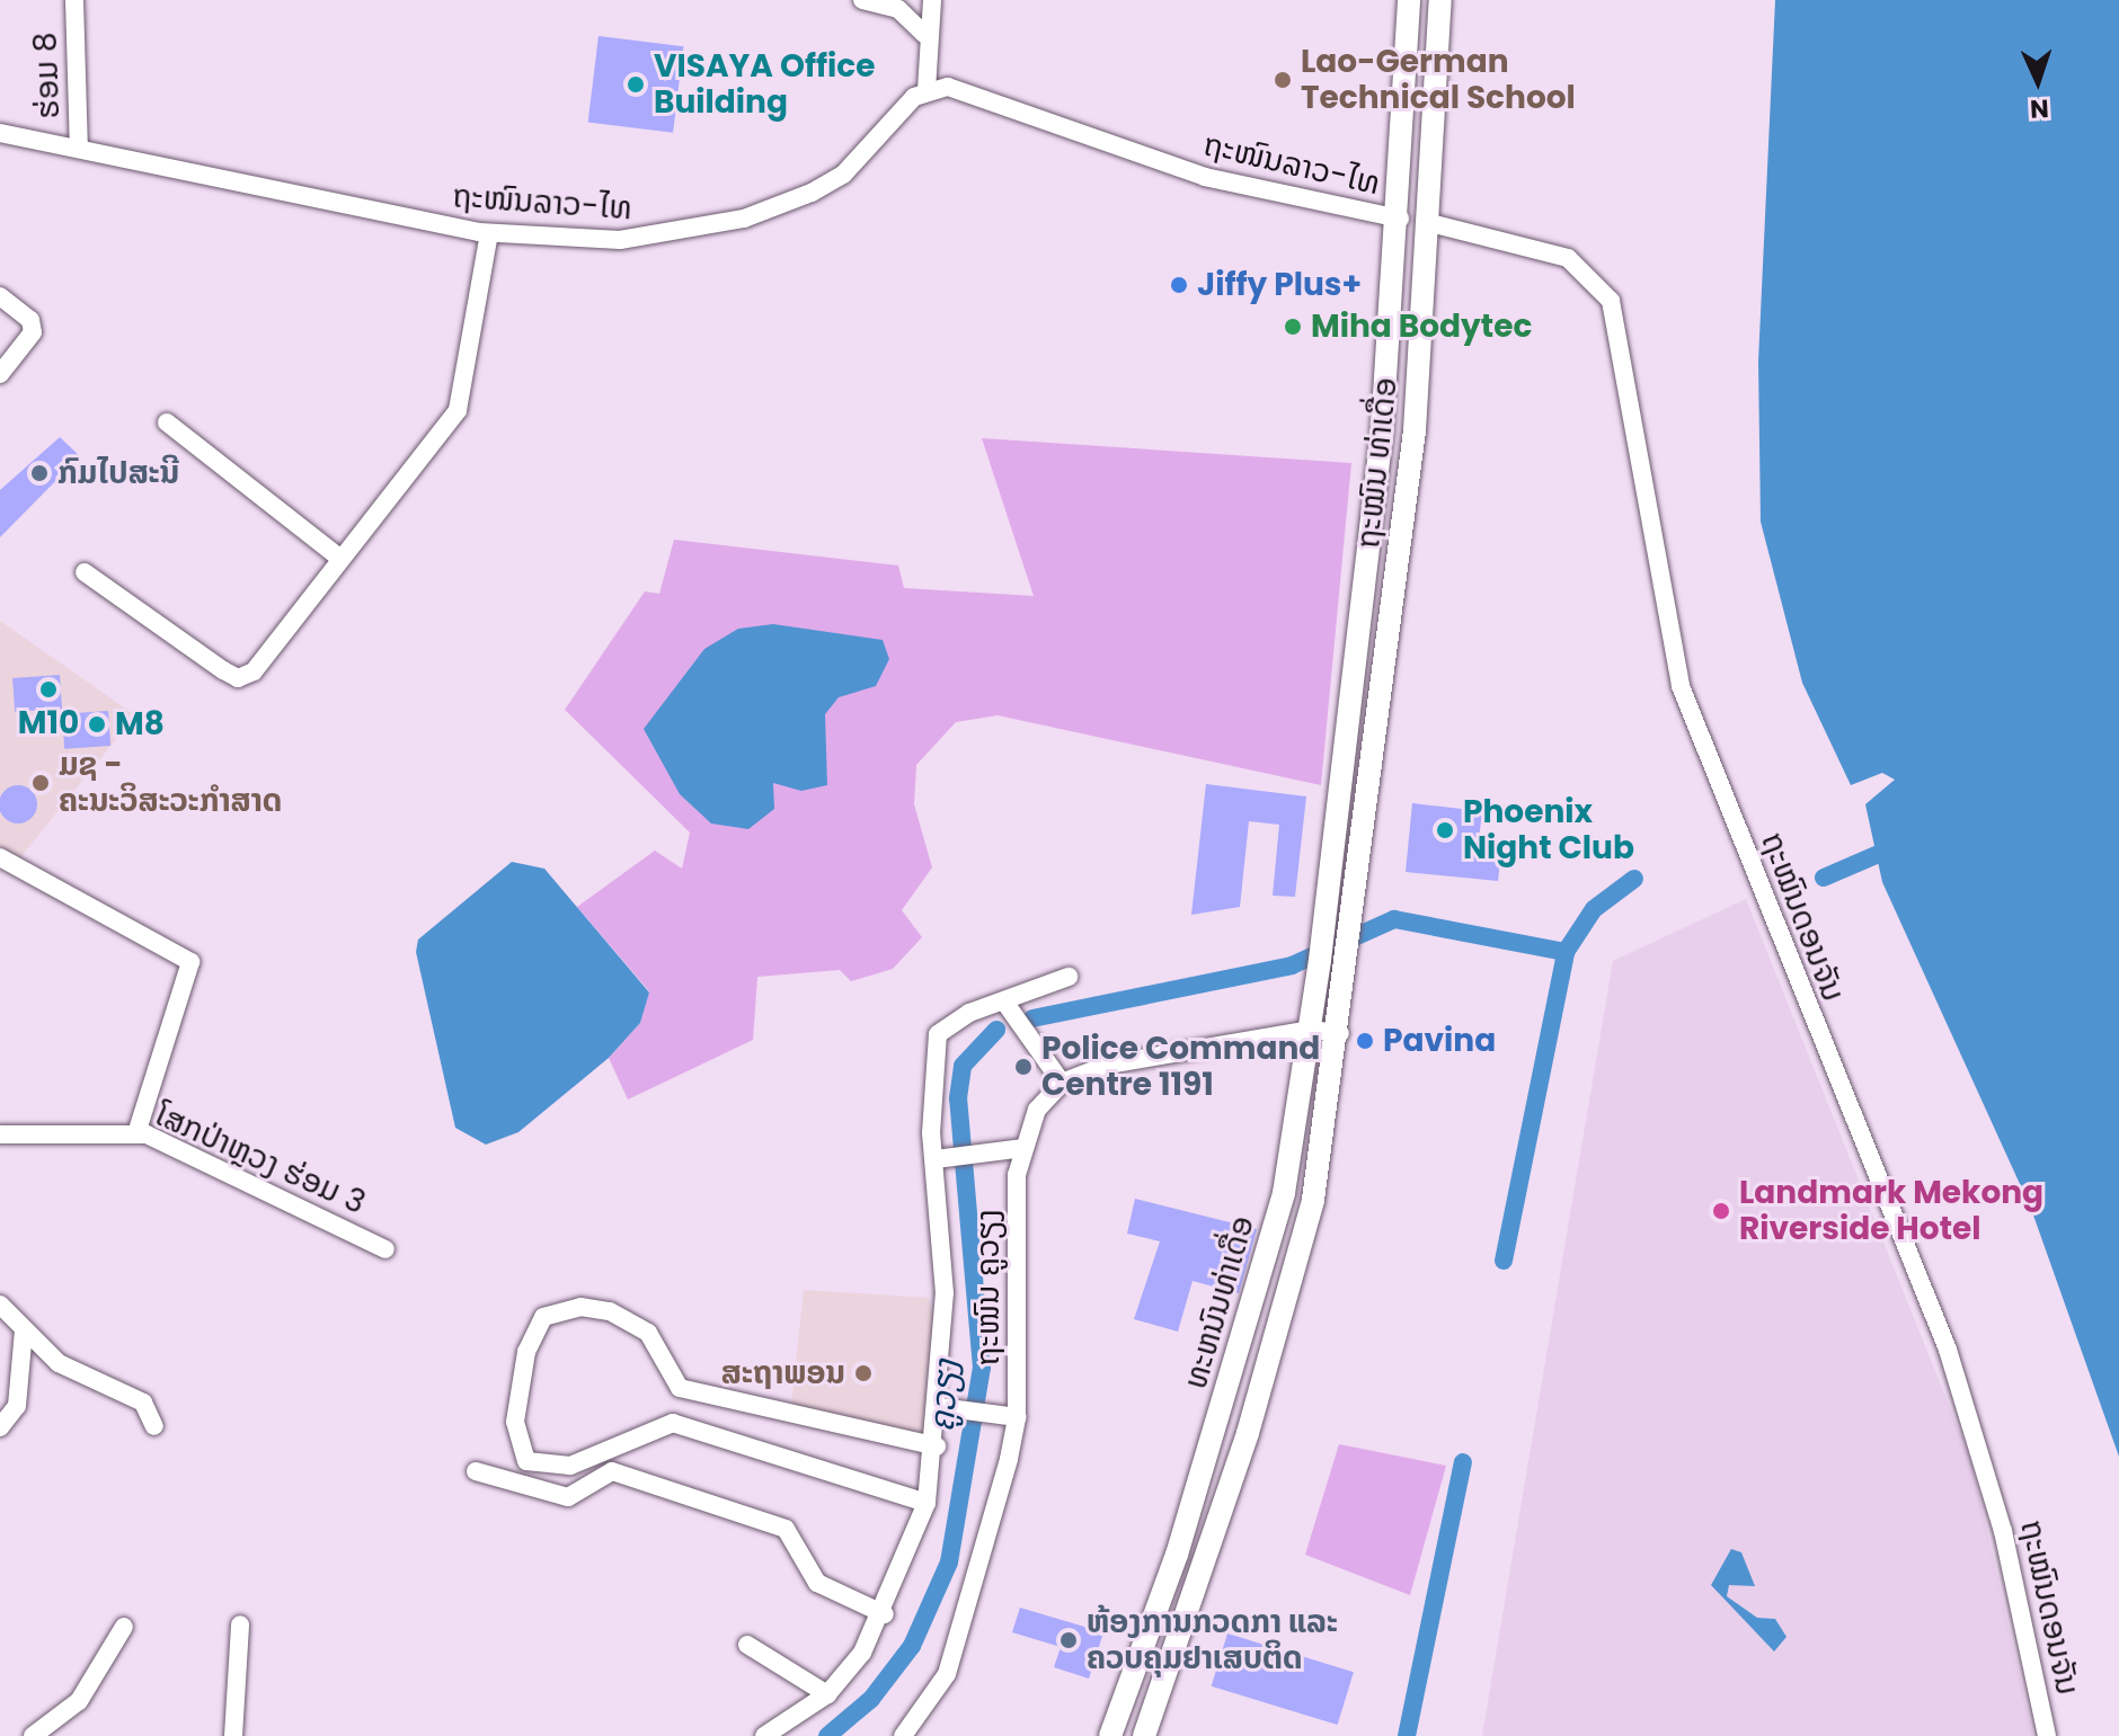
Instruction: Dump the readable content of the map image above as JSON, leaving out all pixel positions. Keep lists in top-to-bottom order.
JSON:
{
  "streets": {
    "main road": ["ຖະໝົນ ທ່າເດື່ອ", "ທະຫນົນທ່າເດື່ອ"],
    "street": [
      "ຮ່ອມ 8",
      "ຖະໜົນລາວ-ໄທ",
      "ຖະໝົນດອນຈັນ",
      "ໂສກປ່າຫຼວງ ຮ່ອມ 3",
      "ຖະໜົນ ຄູວຽງ"
    ]
  },
  "crossings": [
    ["ຮ່ອມ 8", "ຖະໜົນລາວ-ໄທ"],
    ["ຖະໜົນລາວ-ໄທ", "ຖະໝົນ ທ່າເດື່ອ"],
    ["ຖະໝົນ ທ່າເດື່ອ", "ຖະໝົນດອນຈັນ"],
    ["ຖະໝົນ ທ່າເດື່ອ", "ທະຫນົນທ່າເດື່ອ"]
  ],
  "water": ["ຄູວຽງ"],
  "places": [
    "Lao-German Technical School",
    "VISAYA Office Building",
    "Jiffy Plus+",
    "Miha Bodytec",
    "ກົມໄປສະນີ",
    "M10",
    "M8",
    "ມຊ - ຄະນະວິສະວະກຳສາດ",
    "Phoenix Night Club",
    "Pavina",
    "Police Command Centre 1191",
    "Landmark Mekong Riverside Hotel",
    "ສະຖາພອນ",
    "ຫ້ອງການກວດກາ ແລະ ຄວບຄຸມຢາເສບຕິດ"
  ],
  "north": "bottom"
}
